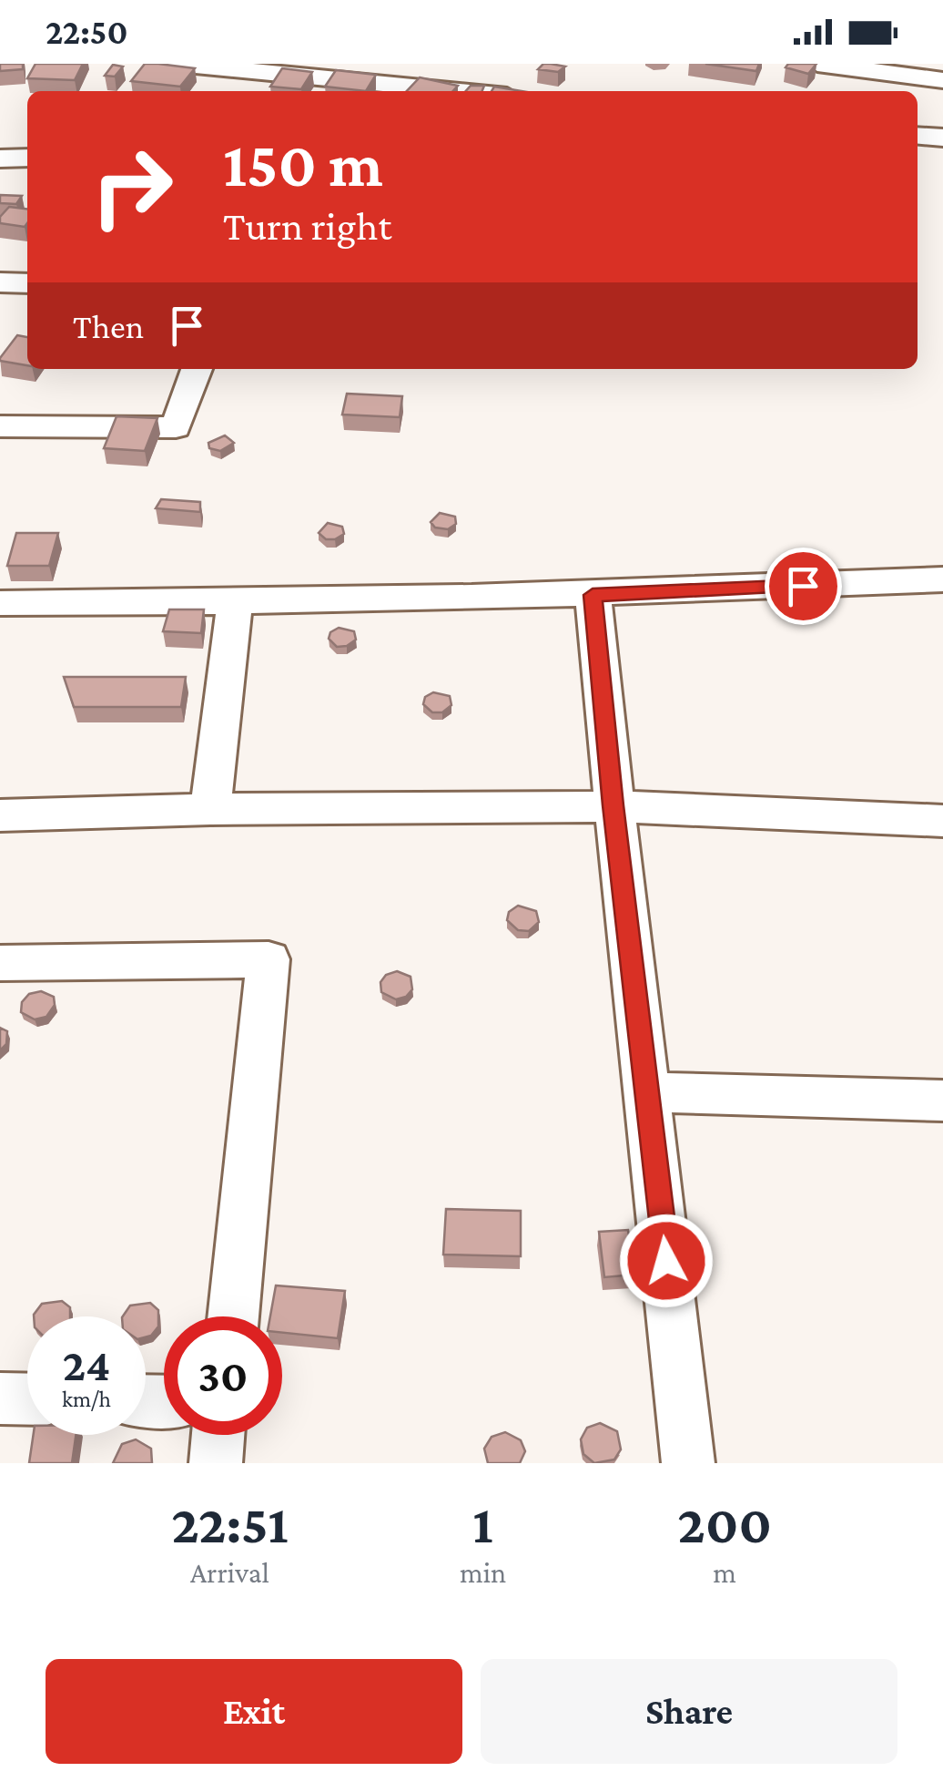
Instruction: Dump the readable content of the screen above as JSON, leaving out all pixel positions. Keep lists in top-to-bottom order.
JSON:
{
  "page": {
    "status": "22:50",
    "turn": ["150 m", "Turn right"],
    "then": "Then",
    "speed": "24 km/h",
    "limit": "30",
    "eta": [
      "22:51",
      "Arrival",
      "1",
      "min",
      "200",
      "m"
    ],
    "buttons": ["Exit", "Share"]
  }
}
